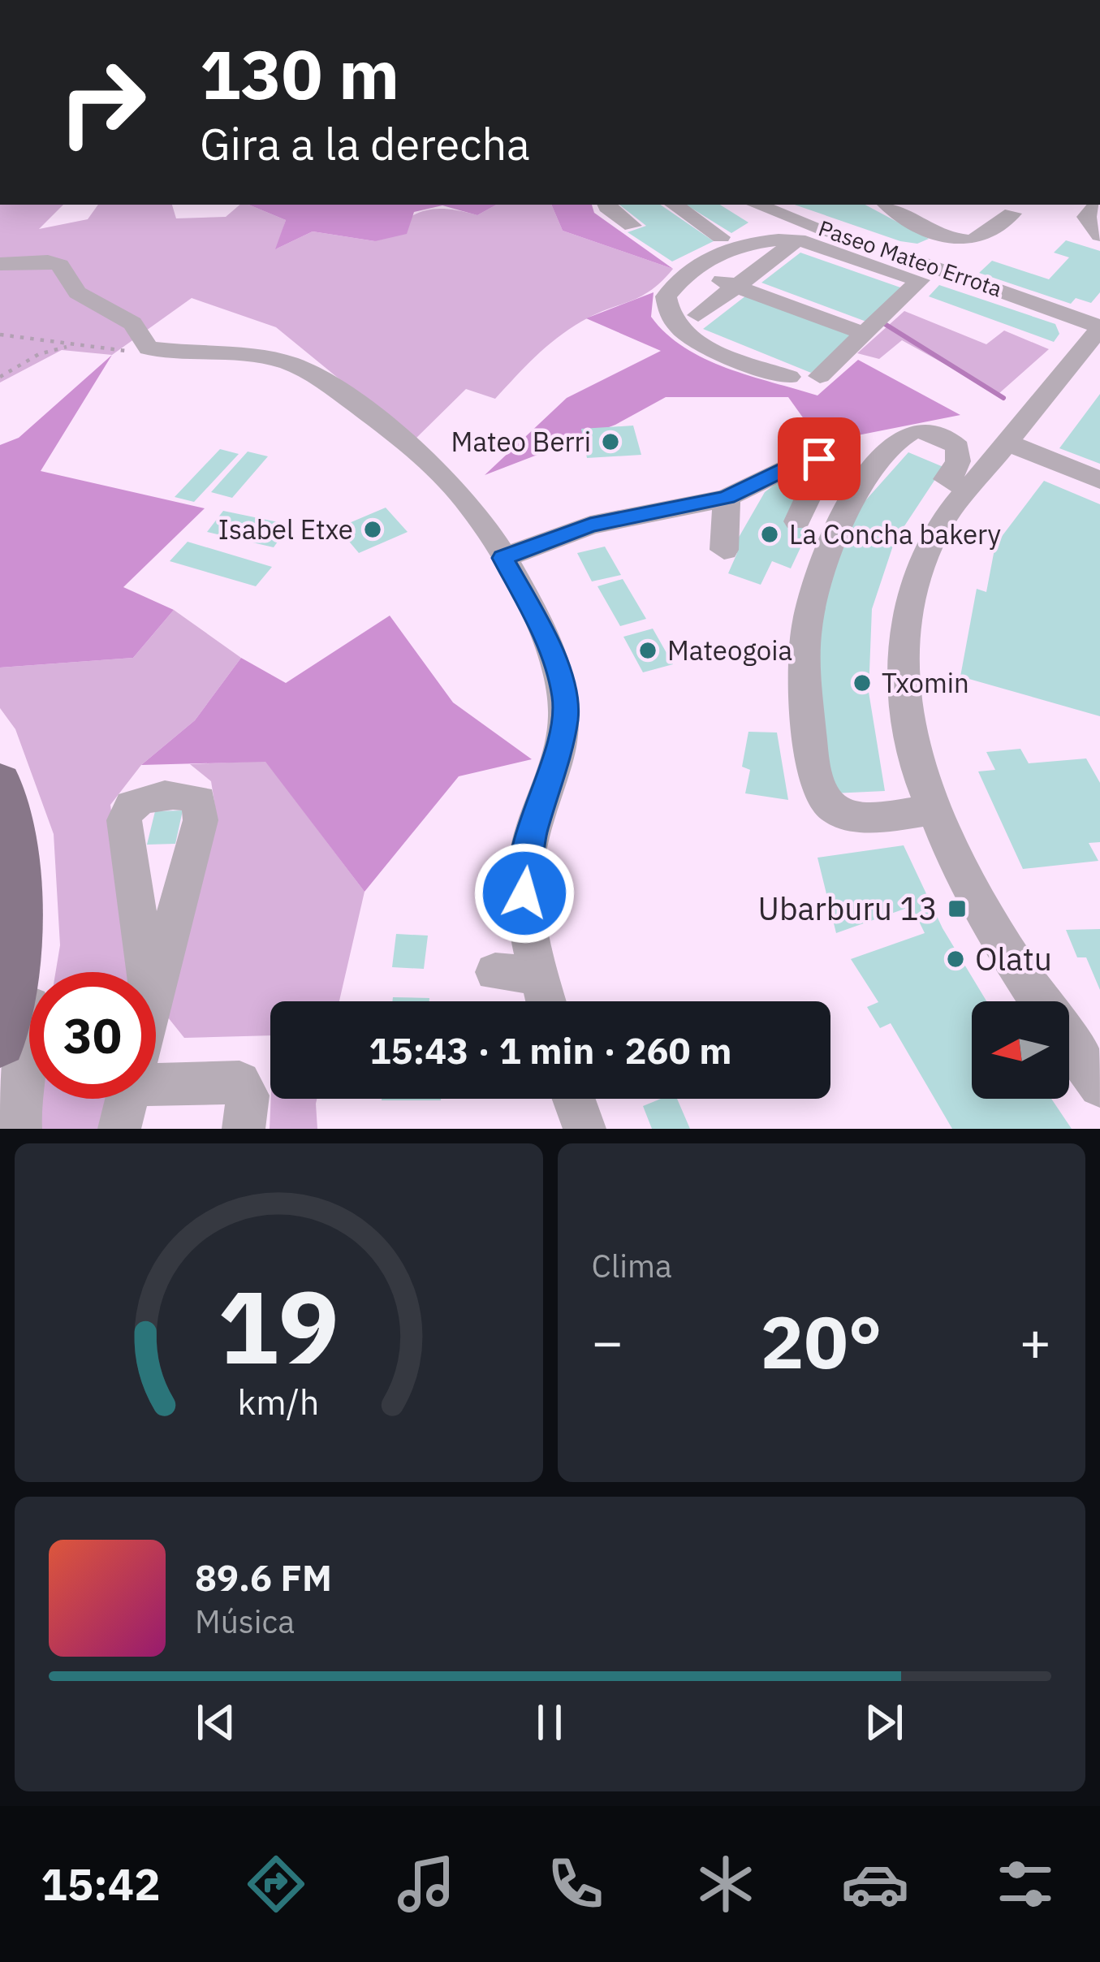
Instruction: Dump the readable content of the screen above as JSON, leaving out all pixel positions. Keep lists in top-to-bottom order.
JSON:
{
  "streets": {
    "street": ["Paseo Mateo Errota"]
  },
  "places": {
    "other": [
      "Mateo Berri",
      "Isabel Etxe",
      "La Concha bakery",
      "Mateogoia",
      "Txomin",
      "Olatu"
    ],
    "transit": ["Ubarburu 13"]
  },
  "north": "left",
  "page": {
    "turn": ["130 m", "Gira a la derecha"],
    "limit": "30",
    "trip": "15:43 · 1 min · 260 m",
    "tile": "Clima",
    "heat": ["−", "20°", "+"],
    "song": ["89.6 FM", "Música"],
    "tabs": "15:42",
    "gauge": ["19", "km/h"]
  }
}
